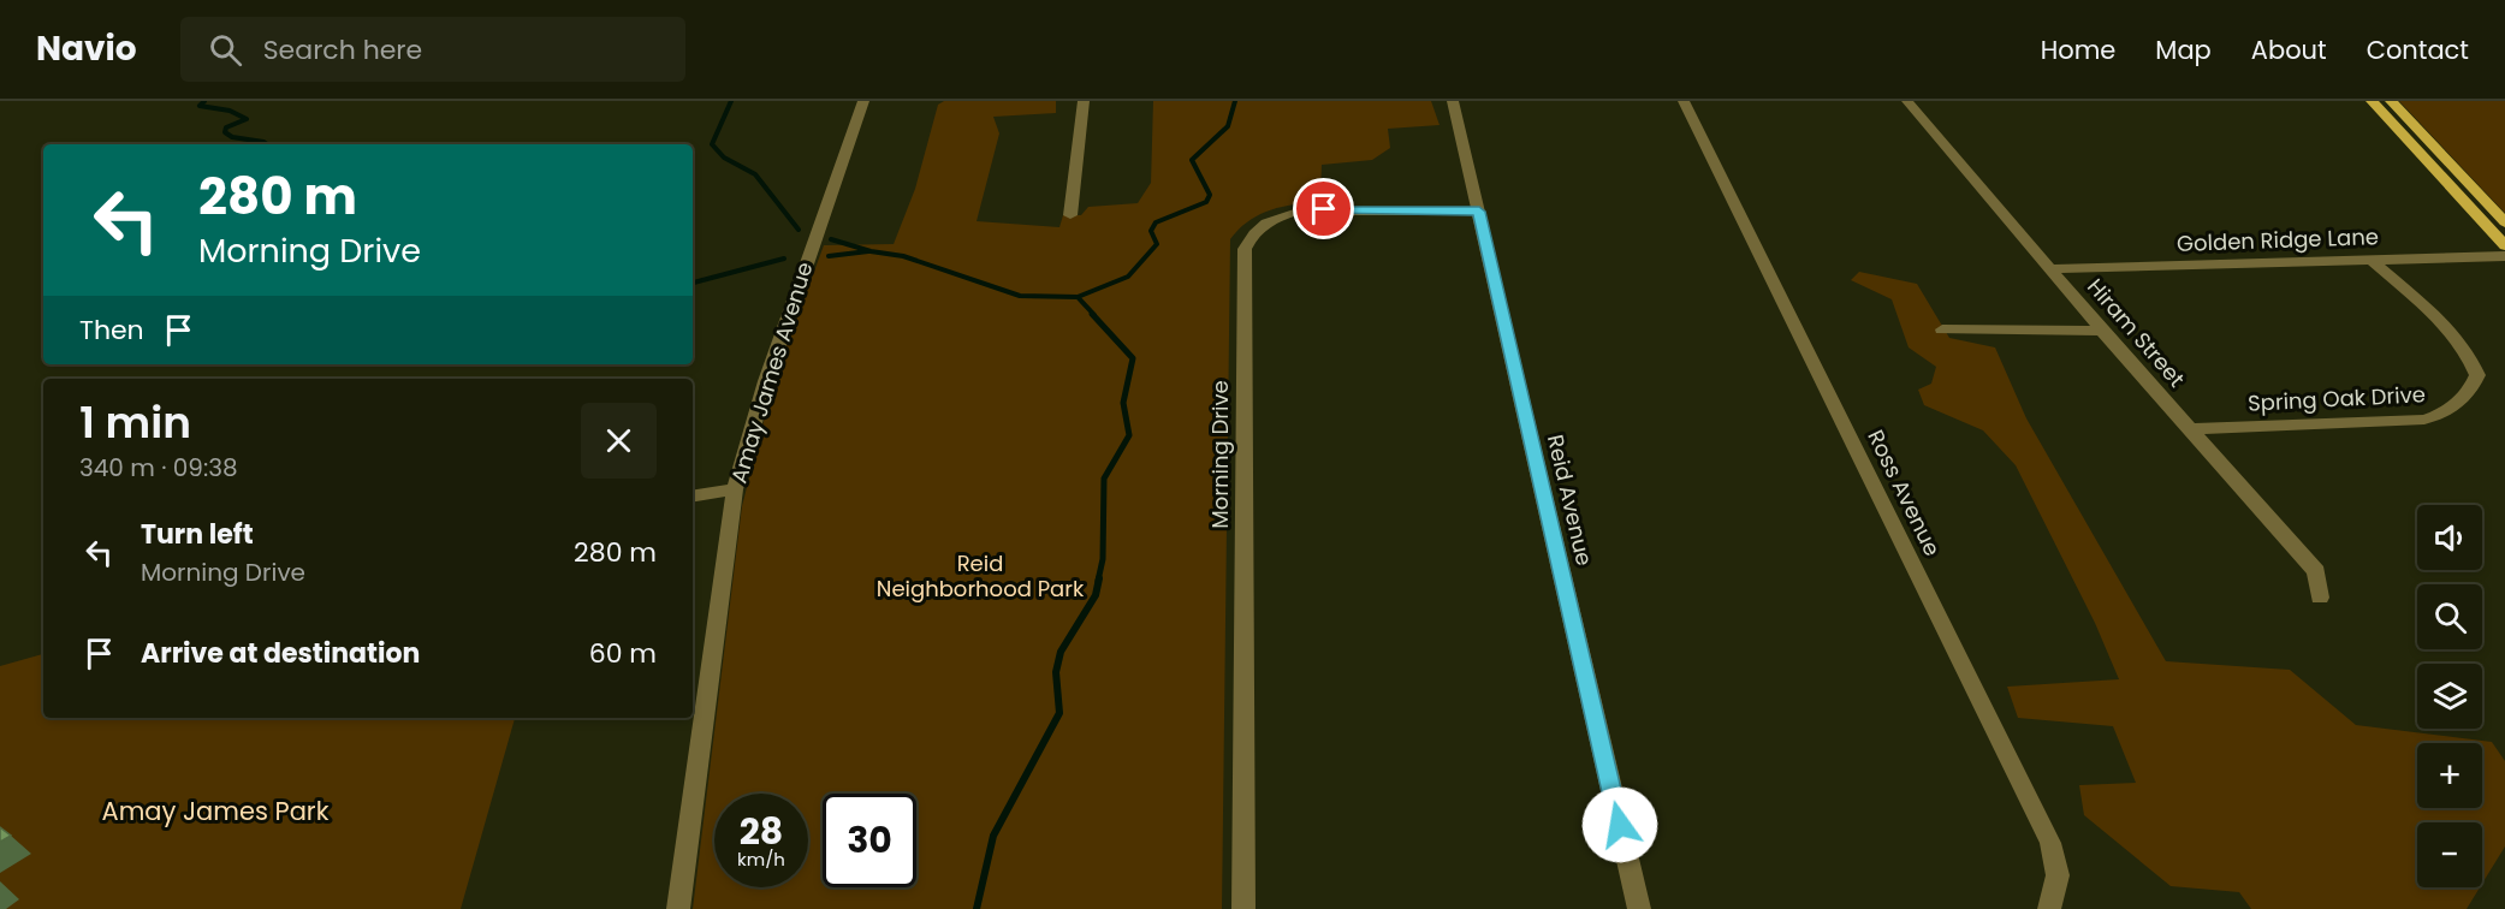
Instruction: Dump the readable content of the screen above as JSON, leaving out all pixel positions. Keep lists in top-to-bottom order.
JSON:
{
  "streets": {
    "street": [
      "Golden Ridge Lane",
      "Hiram Street",
      "Amay James Avenue",
      "Spring Oak Drive",
      "Morning Drive",
      "Ross Avenue",
      "Reid Avenue"
    ]
  },
  "crossings": [
    ["Golden Ridge Lane", "Hiram Street"],
    ["Golden Ridge Lane", "Spring Oak Drive"],
    ["Hiram Street", "Spring Oak Drive"],
    ["Morning Drive", "Reid Avenue"]
  ],
  "parks": ["Reid Neighborhood Park", "Amay James Park"],
  "page": {
    "header": "Navio",
    "search": "Search here",
    "nav": [
      "Home",
      "Map",
      "About",
      "Contact"
    ],
    "turn": ["280 m", "Morning Drive"],
    "then": "Then",
    "heading": ["1 min", "340 m · 09:38"],
    "list": [
      {
        "name": "Turn left",
        "note": "Morning Drive",
        "value": "280 m"
      },
      {
        "name": "Arrive at destination",
        "value": "60 m"
      }
    ],
    "map_buttons": ["+", "−"],
    "speed": "28 km/h",
    "limit": "30"
  }
}
